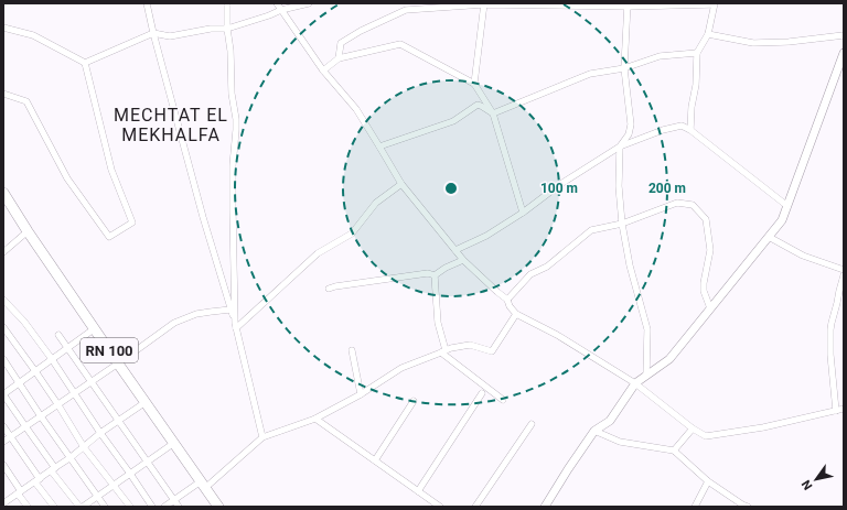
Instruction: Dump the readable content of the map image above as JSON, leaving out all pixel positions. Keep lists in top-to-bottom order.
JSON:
{
  "streets": {
    "main road": ["RN 100"]
  },
  "districts": ["MECHTAT EL MEKHALFA"],
  "north": "bottom left",
  "rings": ["100 m", "200 m"]
}
